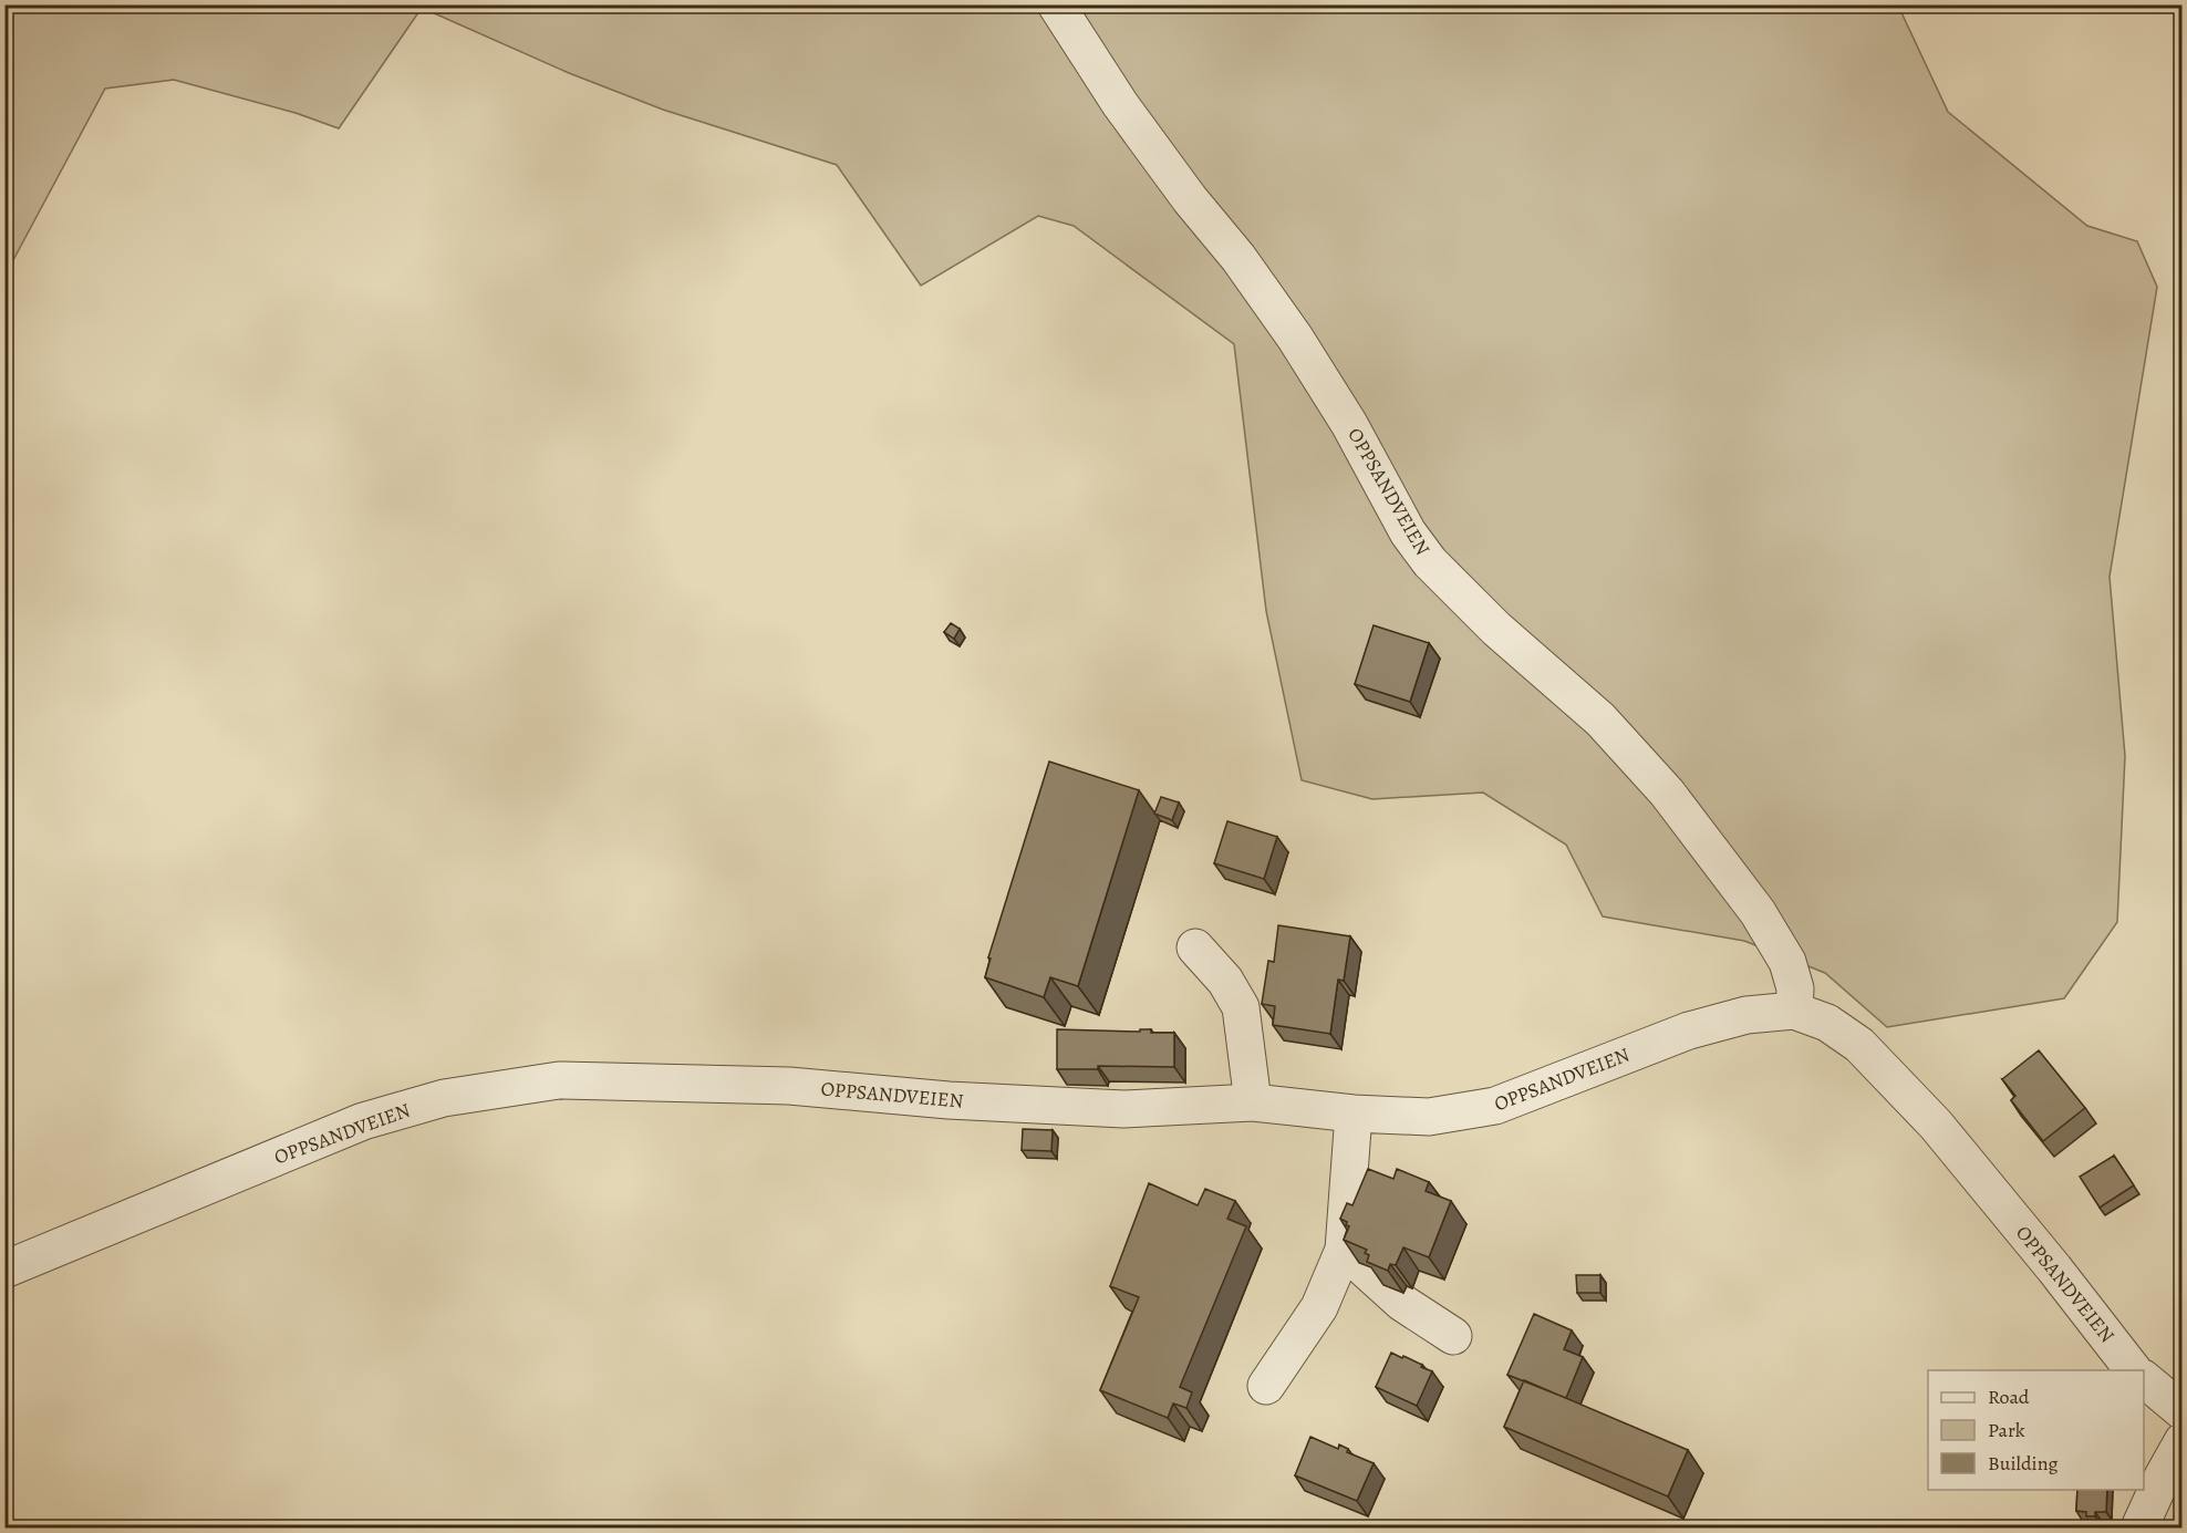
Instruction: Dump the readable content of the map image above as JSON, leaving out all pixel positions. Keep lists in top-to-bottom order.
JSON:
{
  "streets": {
    "street": ["OPPSANDVEIEN"]
  },
  "legend": ["Road", "Park", "Building"]
}
